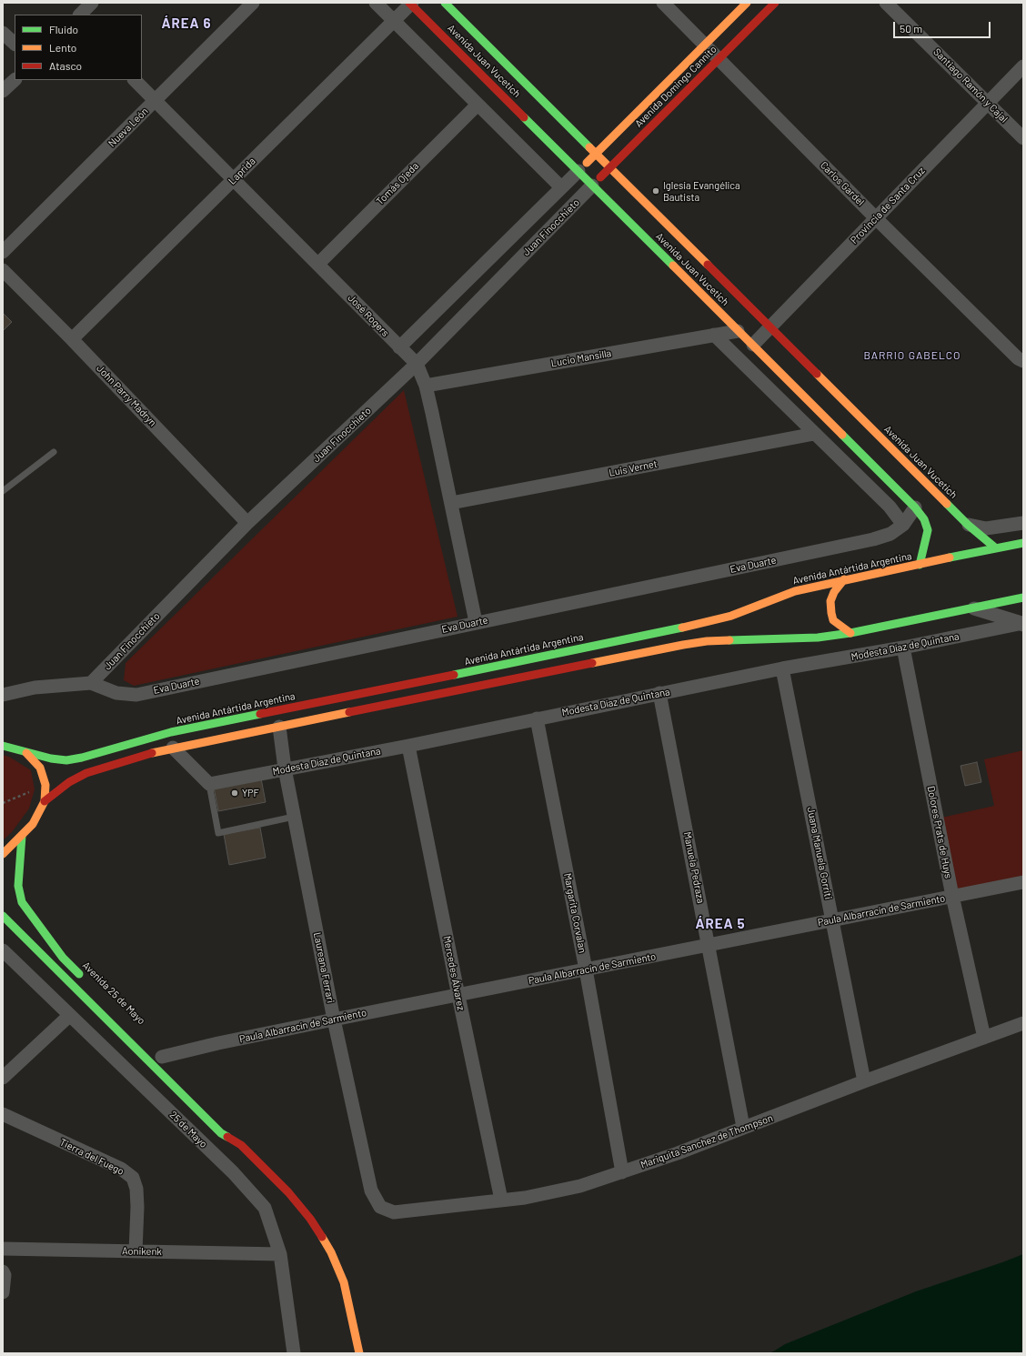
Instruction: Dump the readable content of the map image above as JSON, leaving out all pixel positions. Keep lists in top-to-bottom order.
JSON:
{
  "streets": {
    "main road": [
      "Avenida Juan Vucetich",
      "Avenida Domingo Cannito",
      "Avenida Antártida Argentina",
      "Avenida 25 de Mayo"
    ],
    "street": [
      "Santiago Ramón y Cajal",
      "Nueva León",
      "Laprida",
      "Tomás Ojeda",
      "Carlos Gardel",
      "Provincia de Santa Cruz",
      "Juan Finocchieto",
      "José Rogers",
      "Lucio Mansilla",
      "John Parry Madryn",
      "Luis Vernet",
      "Eva Duarte",
      "Modesta Díaz de Quintana",
      "Dolores Prats de Huys",
      "Juana Manuela Gorriti",
      "Manuela Pedraza",
      "Paula Albarracín de Sarmiento",
      "Margarita Corvalan",
      "Laureana Ferrari",
      "Mercedes Álvarez",
      "25 de Mayo",
      "Mariquita Sanchez de Thompson",
      "Tierra del Fuego",
      "Aonikenk"
    ]
  },
  "crossings": [
    ["Avenida Juan Vucetich", "Avenida Domingo Cannito"],
    ["Avenida Juan Vucetich", "Laprida"],
    ["Avenida Juan Vucetich", "Provincia de Santa Cruz"],
    ["Avenida Juan Vucetich", "Juan Finocchieto"],
    ["Avenida Juan Vucetich", "Lucio Mansilla"],
    ["Avenida Juan Vucetich", "Eva Duarte"],
    ["Avenida Juan Vucetich", "Avenida Antártida Argentina"],
    ["Santiago Ramón y Cajal", "Provincia de Santa Cruz"],
    ["Avenida Domingo Cannito", "Carlos Gardel"],
    ["Avenida Domingo Cannito", "Juan Finocchieto"],
    ["Nueva León", "José Rogers"],
    ["Laprida", "José Rogers"],
    ["Laprida", "John Parry Madryn"],
    ["Tomás Ojeda", "José Rogers"],
    ["Carlos Gardel", "Provincia de Santa Cruz"],
    ["Juan Finocchieto", "José Rogers"],
    ["Juan Finocchieto", "John Parry Madryn"],
    ["Juan Finocchieto", "Eva Duarte"],
    ["José Rogers", "Lucio Mansilla"],
    ["José Rogers", "Luis Vernet"],
    ["José Rogers", "Eva Duarte"],
    ["Modesta Díaz de Quintana", "Dolores Prats de Huys"],
    ["Modesta Díaz de Quintana", "Juana Manuela Gorriti"],
    ["Modesta Díaz de Quintana", "Manuela Pedraza"],
    ["Modesta Díaz de Quintana", "Margarita Corvalan"],
    ["Modesta Díaz de Quintana", "Laureana Ferrari"],
    ["Modesta Díaz de Quintana", "Mercedes Álvarez"],
    ["Dolores Prats de Huys", "Paula Albarracín de Sarmiento"],
    ["Dolores Prats de Huys", "Mariquita Sanchez de Thompson"],
    ["Juana Manuela Gorriti", "Paula Albarracín de Sarmiento"],
    ["Juana Manuela Gorriti", "Mariquita Sanchez de Thompson"],
    ["Manuela Pedraza", "Paula Albarracín de Sarmiento"],
    ["Manuela Pedraza", "Mariquita Sanchez de Thompson"],
    ["Paula Albarracín de Sarmiento", "Margarita Corvalan"],
    ["Paula Albarracín de Sarmiento", "Laureana Ferrari"],
    ["Paula Albarracín de Sarmiento", "Mercedes Álvarez"],
    ["Margarita Corvalan", "Mariquita Sanchez de Thompson"],
    ["Laureana Ferrari", "Mariquita Sanchez de Thompson"],
    ["Mercedes Álvarez", "Mariquita Sanchez de Thompson"],
    ["25 de Mayo", "Aonikenk"],
    ["Tierra del Fuego", "Aonikenk"]
  ],
  "districts": ["ÁREA 6", "BARRIO GABELCO", "ÁREA 5"],
  "places": ["Iglesia Evangélica Bautista", "YPF"],
  "legend": ["Fluido", "Lento", "Atasco"],
  "scale_bar": "50 m"
}
